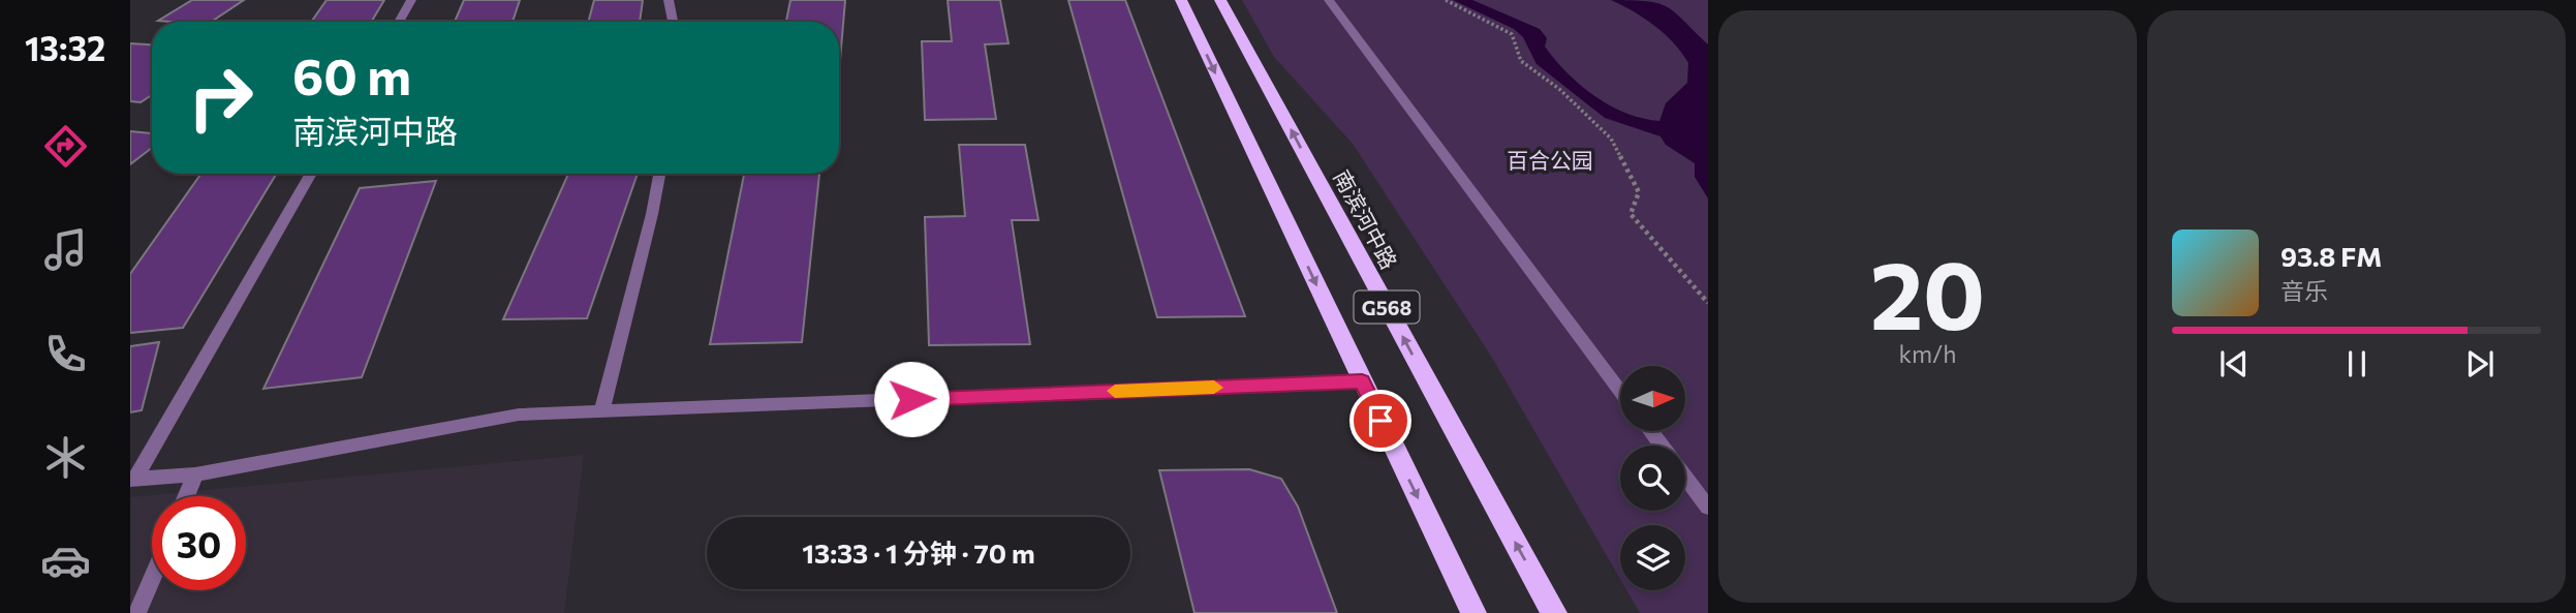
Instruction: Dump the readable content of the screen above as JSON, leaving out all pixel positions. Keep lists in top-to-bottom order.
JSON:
{
  "streets": {
    "highway": ["南滨河中路", "G568"]
  },
  "parks": ["百合公园"],
  "north": "right",
  "page": {
    "tabs": "13:32",
    "tile": ["20", "km/h"],
    "turn": ["60 m", "南滨河中路"],
    "song": ["93.8 FM", "音乐"],
    "limit": "30",
    "trip": "13:33 · 1 分钟 · 70 m"
  }
}
